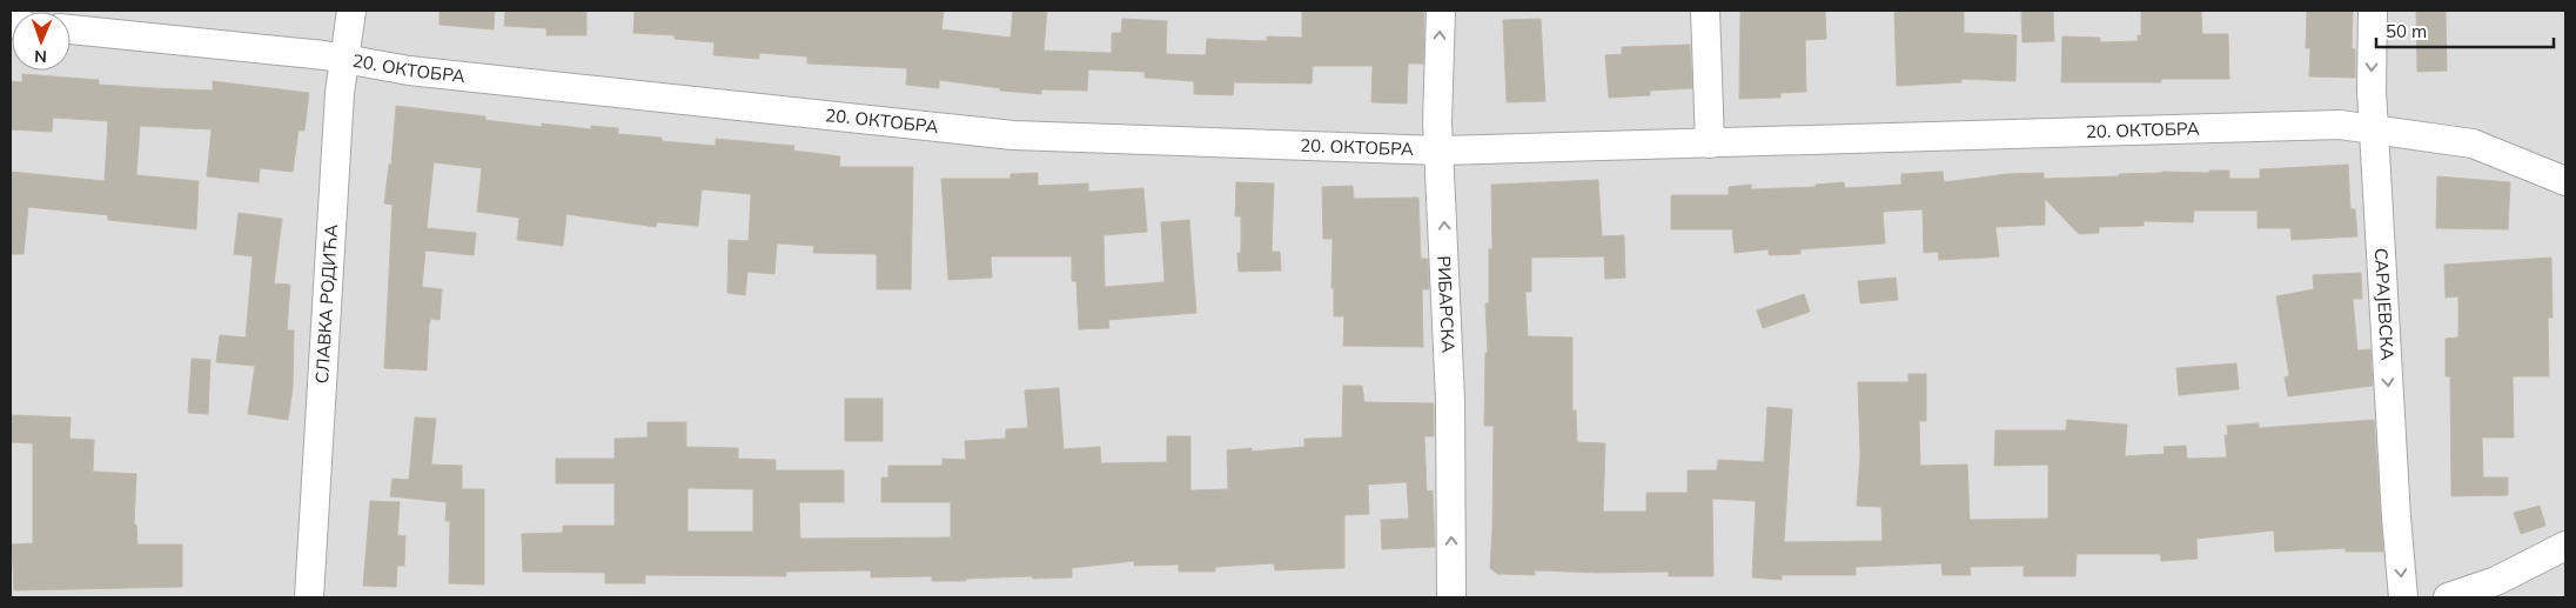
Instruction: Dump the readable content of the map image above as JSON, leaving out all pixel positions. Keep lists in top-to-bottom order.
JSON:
{
  "streets": {
    "street": [
      "20. ОКТОБРА",
      "СЛАВКА РОДИЋА",
      "РИБАРСКА",
      "САРАЈЕВСКА"
    ]
  },
  "crossings": [
    ["20. ОКТОБРА", "СЛАВКА РОДИЋА"],
    ["20. ОКТОБРА", "РИБАРСКА"],
    ["20. ОКТОБРА", "САРАЈЕВСКА"]
  ],
  "one_way": ["РИБАРСКА", "САРАЈЕВСКА"],
  "scale_bar": "50 m",
  "north": "bottom"
}
